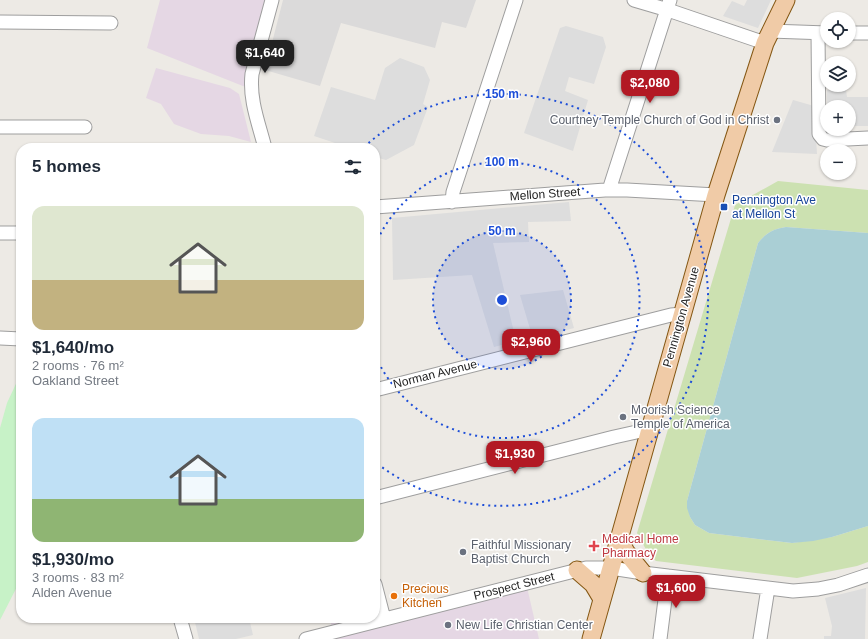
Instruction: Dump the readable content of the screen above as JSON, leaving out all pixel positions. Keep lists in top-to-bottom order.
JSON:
{
  "streets": {
    "main road": ["Pennington Avenue"],
    "street": ["Mellon Street", "Norman Avenue", "Prospect Street"]
  },
  "crossings": [
    ["Mellon Street", "Pennington Avenue"],
    ["Pennington Avenue", "Norman Avenue"],
    ["Pennington Avenue", "Prospect Street"]
  ],
  "places": {
    "other": [
      "Courtney Temple Church of God in Christ",
      "Moorish Science Temple of America",
      "Faithful Missionary Baptist Church",
      "Precious Kitchen",
      "New Life Christian Center"
    ],
    "transit": ["Pennington Ave at Mellon St"],
    "health": ["Medical Home Pharmacy"]
  },
  "page": {
    "map_buttons": ["+", "−"],
    "price": [
      "$1,640",
      "$2,080",
      "$2,960",
      "$1,930",
      "$1,600"
    ],
    "heading": "5 homes",
    "list": [
      {
        "name": "$1,640/mo",
        "note": "2 rooms · 76 m² · Oakland Street"
      },
      {
        "name": "$1,930/mo",
        "note": "3 rooms · 83 m² · Alden Avenue"
      }
    ]
  },
  "rings": ["150 m", "100 m", "50 m"]
}
